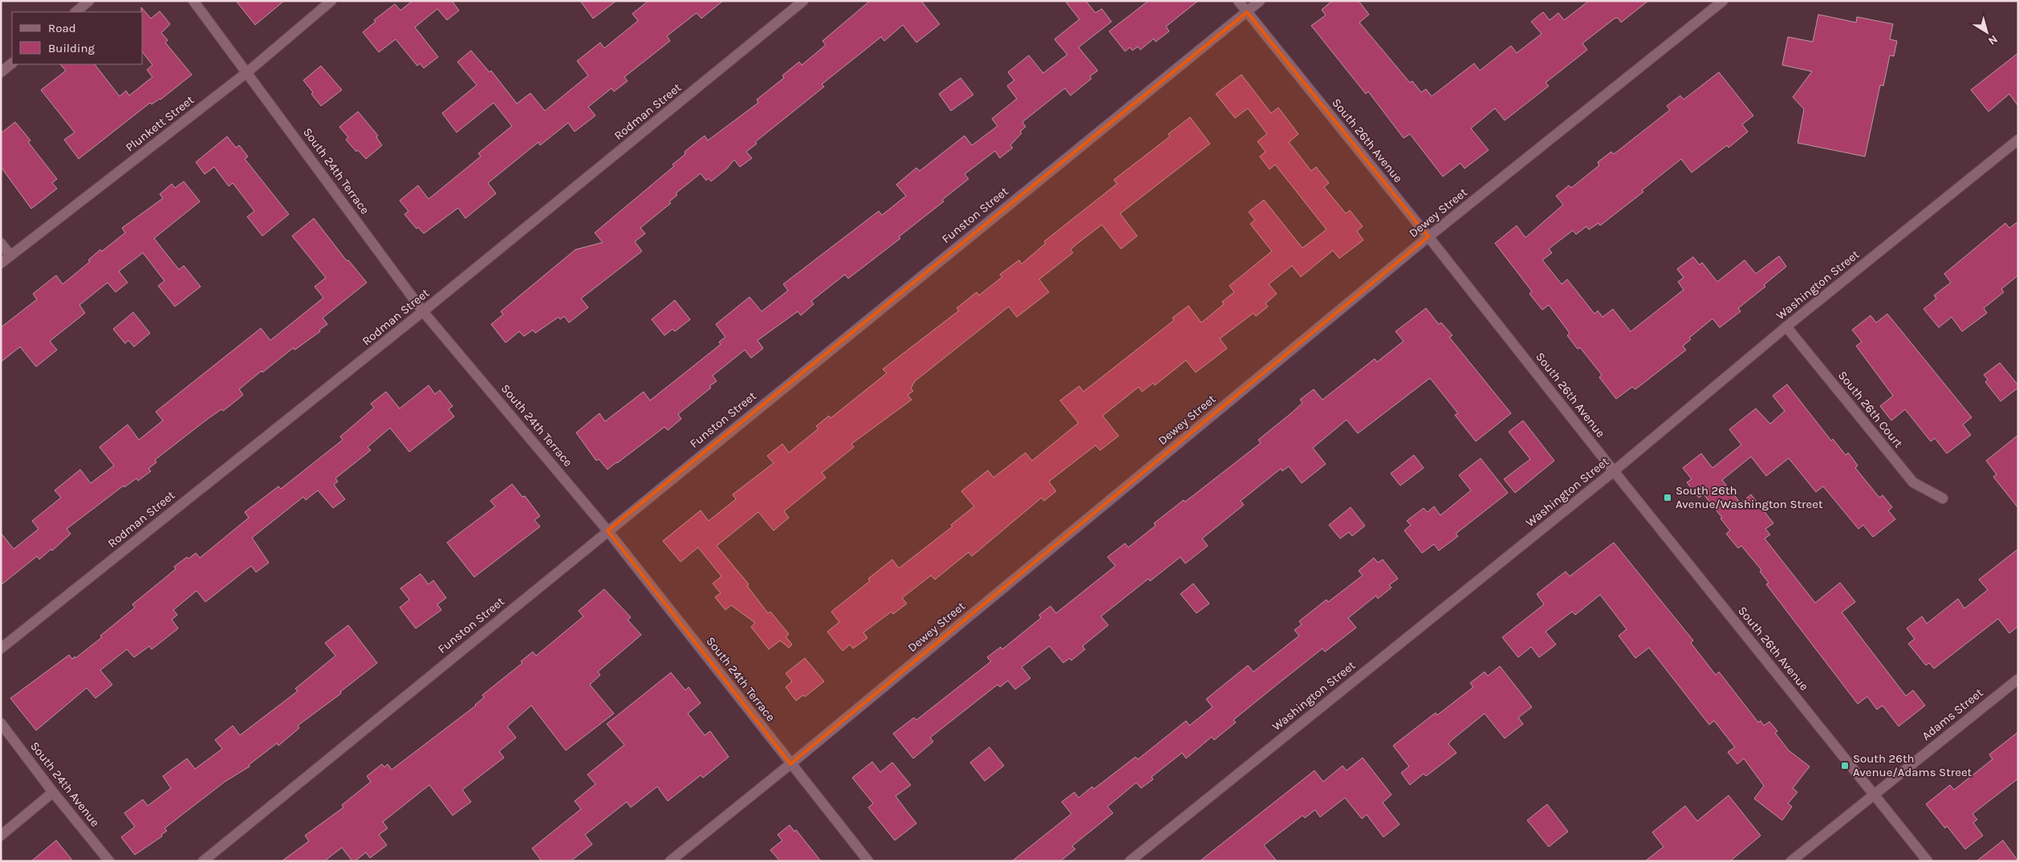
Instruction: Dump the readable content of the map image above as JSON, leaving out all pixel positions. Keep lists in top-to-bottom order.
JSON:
{
  "streets": {
    "street": [
      "Rodman Street",
      "Plunkett Street",
      "South 26th Avenue",
      "South 24th Terrace",
      "Dewey Street",
      "Funston Street",
      "Washington Street",
      "South 26th Court",
      "Adams Street",
      "South 24th Avenue"
    ]
  },
  "crossings": [
    ["Rodman Street", "South 24th Terrace"],
    ["Plunkett Street", "South 24th Terrace"],
    ["South 26th Avenue", "Dewey Street"],
    ["South 26th Avenue", "Funston Street"],
    ["South 26th Avenue", "Washington Street"],
    ["South 26th Avenue", "Adams Street"],
    ["South 24th Terrace", "Dewey Street"],
    ["South 24th Terrace", "Funston Street"],
    ["Washington Street", "South 26th Court"]
  ],
  "places": {
    "transit": ["South 26th Avenue/Washington Street", "South 26th Avenue/Adams Street"]
  },
  "legend": ["Road", "Building"],
  "north": "bottom right"
}
